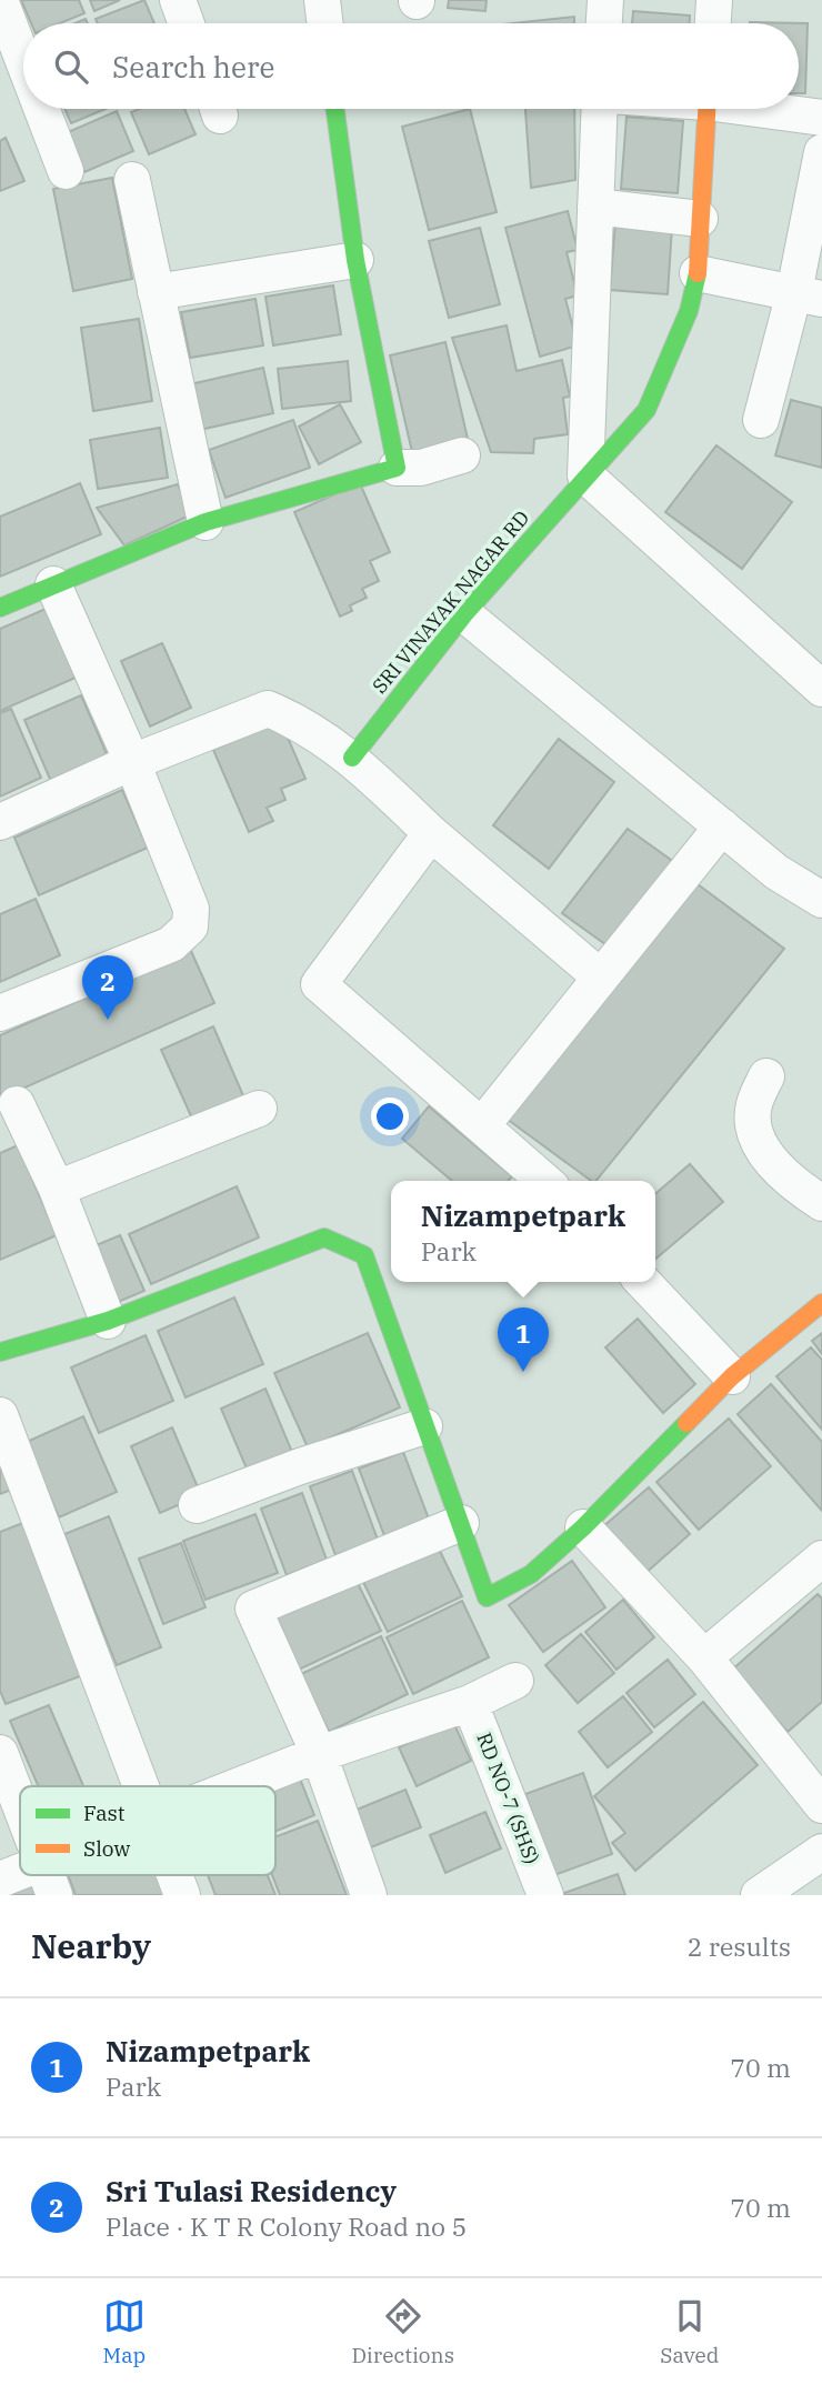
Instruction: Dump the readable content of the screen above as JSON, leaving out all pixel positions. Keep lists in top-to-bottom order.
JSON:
{
  "streets": {
    "street": ["SRI VINAYAK NAGAR RD", "RD NO-7 (SHS)"]
  },
  "legend": ["Fast", "Slow"],
  "page": {
    "search": "Search here",
    "pins": ["2", "1"],
    "popup": ["Nizampetpark", "Park"],
    "heading": ["Nearby", "2 results"],
    "list": [
      {
        "mark": "1",
        "name": "Nizampetpark",
        "note": "Park",
        "value": "70 m"
      },
      {
        "mark": "2",
        "name": "Sri Tulasi Residency",
        "note": "Place · K T R Colony Road no 5",
        "value": "70 m"
      }
    ],
    "nav": ["Map", "Directions", "Saved"]
  }
}
